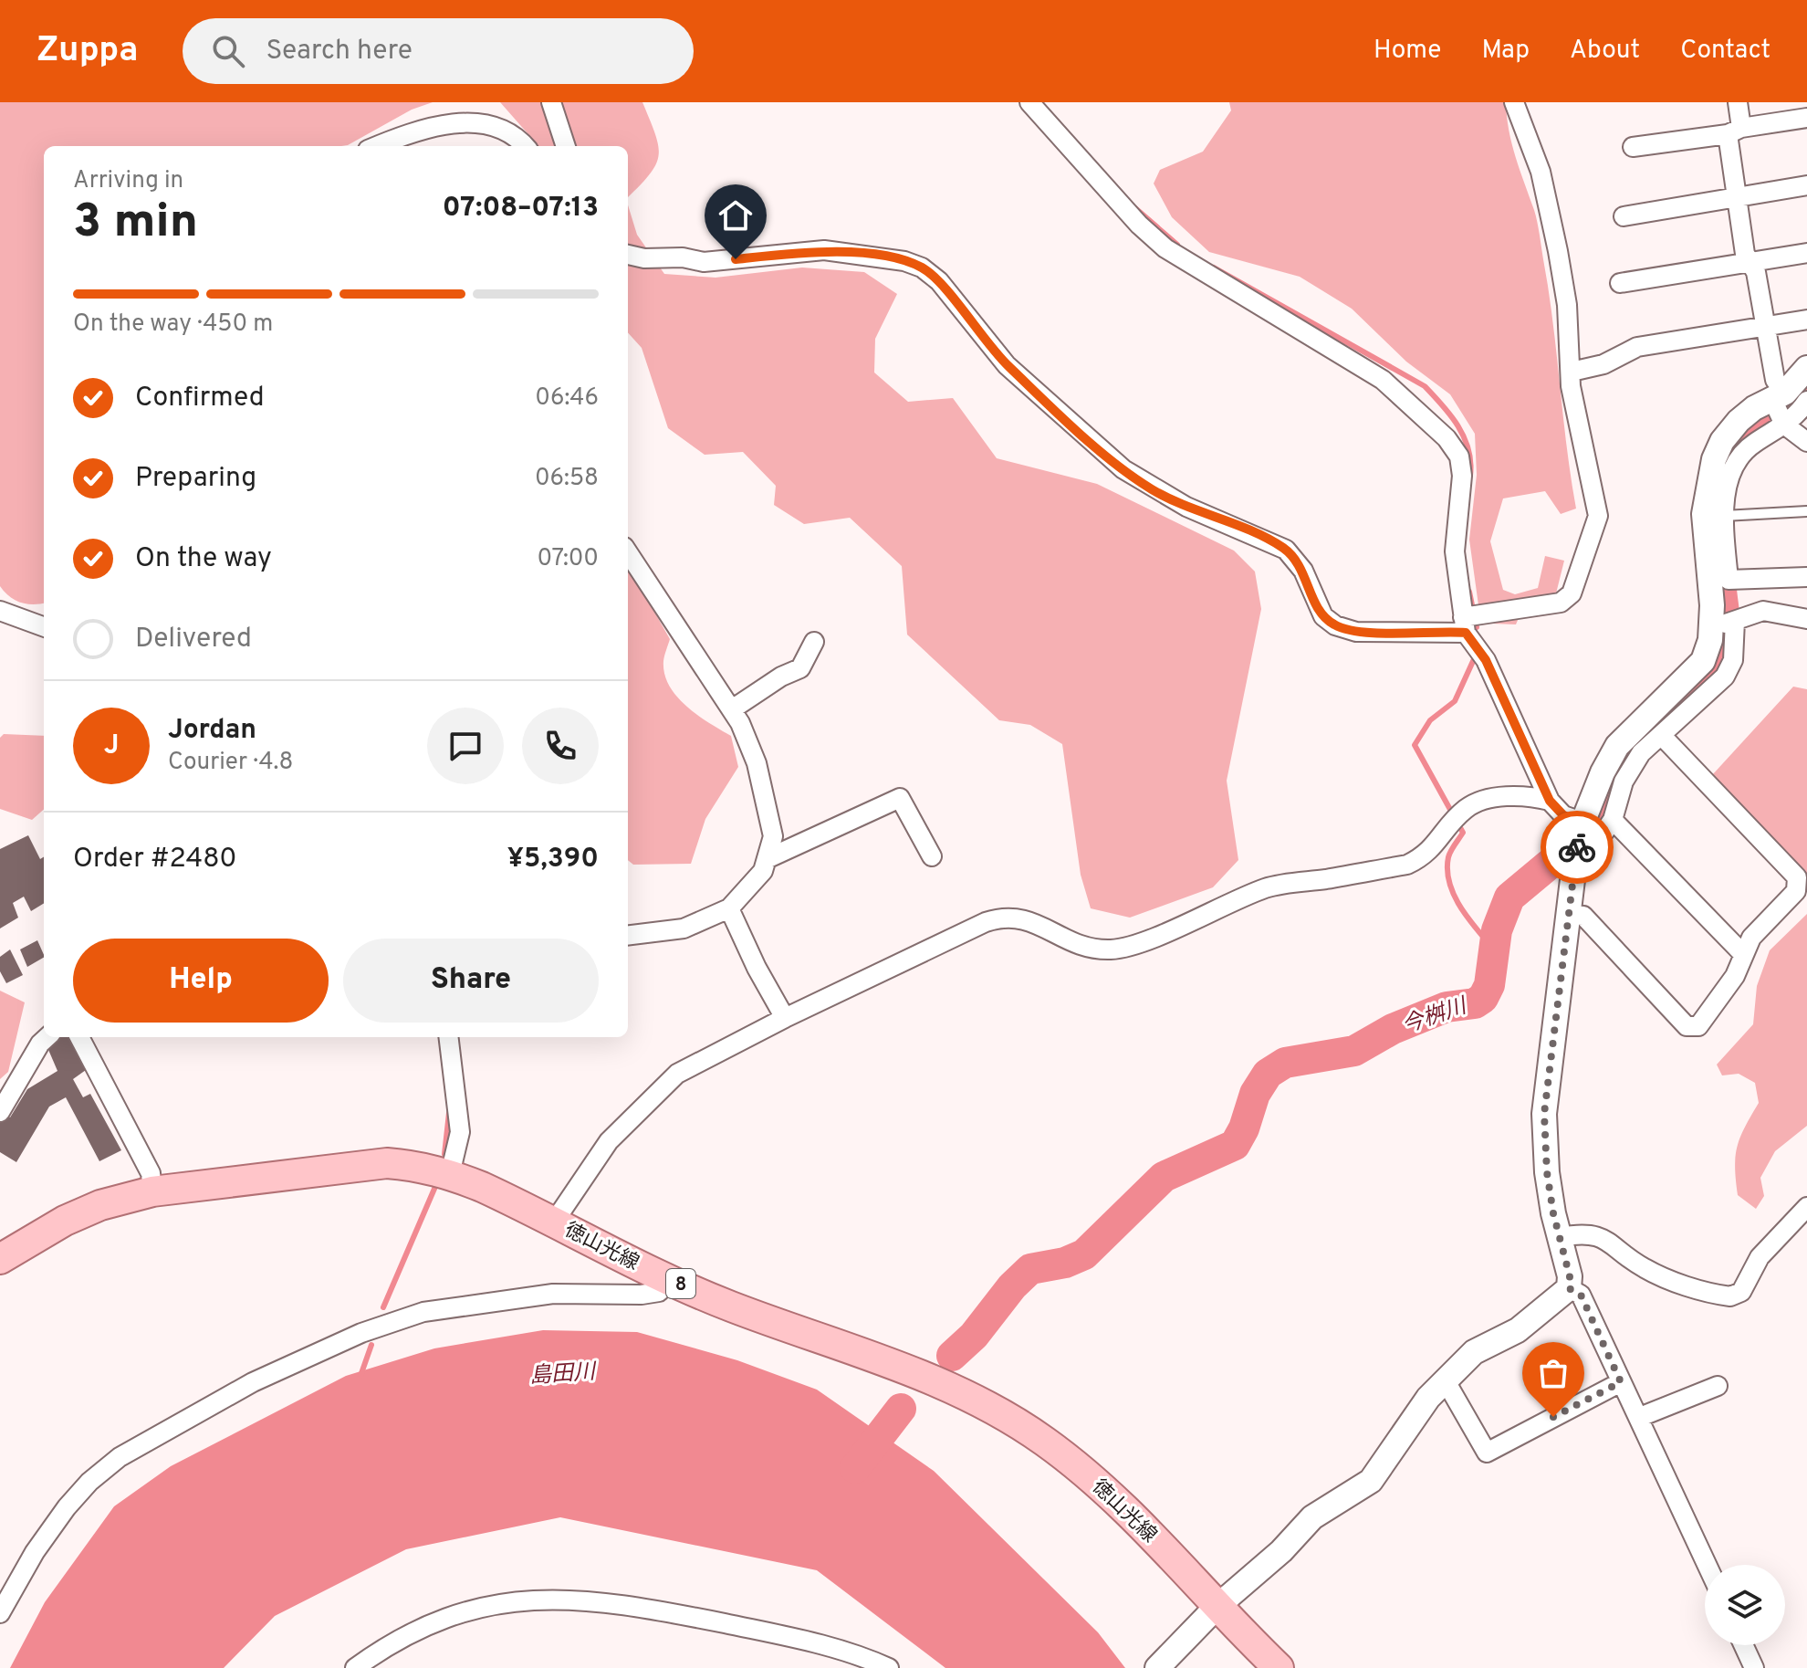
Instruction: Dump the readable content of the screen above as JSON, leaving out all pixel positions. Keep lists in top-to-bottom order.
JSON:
{
  "streets": {
    "main road": ["徳山光線", "8"]
  },
  "water": ["今桝川", "島田川"],
  "page": {
    "header": "Zuppa",
    "search": "Search here",
    "nav": [
      "Home",
      "Map",
      "About",
      "Contact"
    ],
    "heading": ["3 min", "Arriving in", "07:08–07:13"],
    "panel": [
      "Jordan",
      "Courier · 4.8",
      "Order #2480",
      "¥5,390"
    ],
    "bar": "On the way · 450 m",
    "list": [
      ["Confirmed", "06:46"],
      ["Preparing", "06:58"],
      ["On the way", "07:00"],
      "Delivered"
    ],
    "round": "J",
    "buttons": ["Help", "Share"]
  }
}
